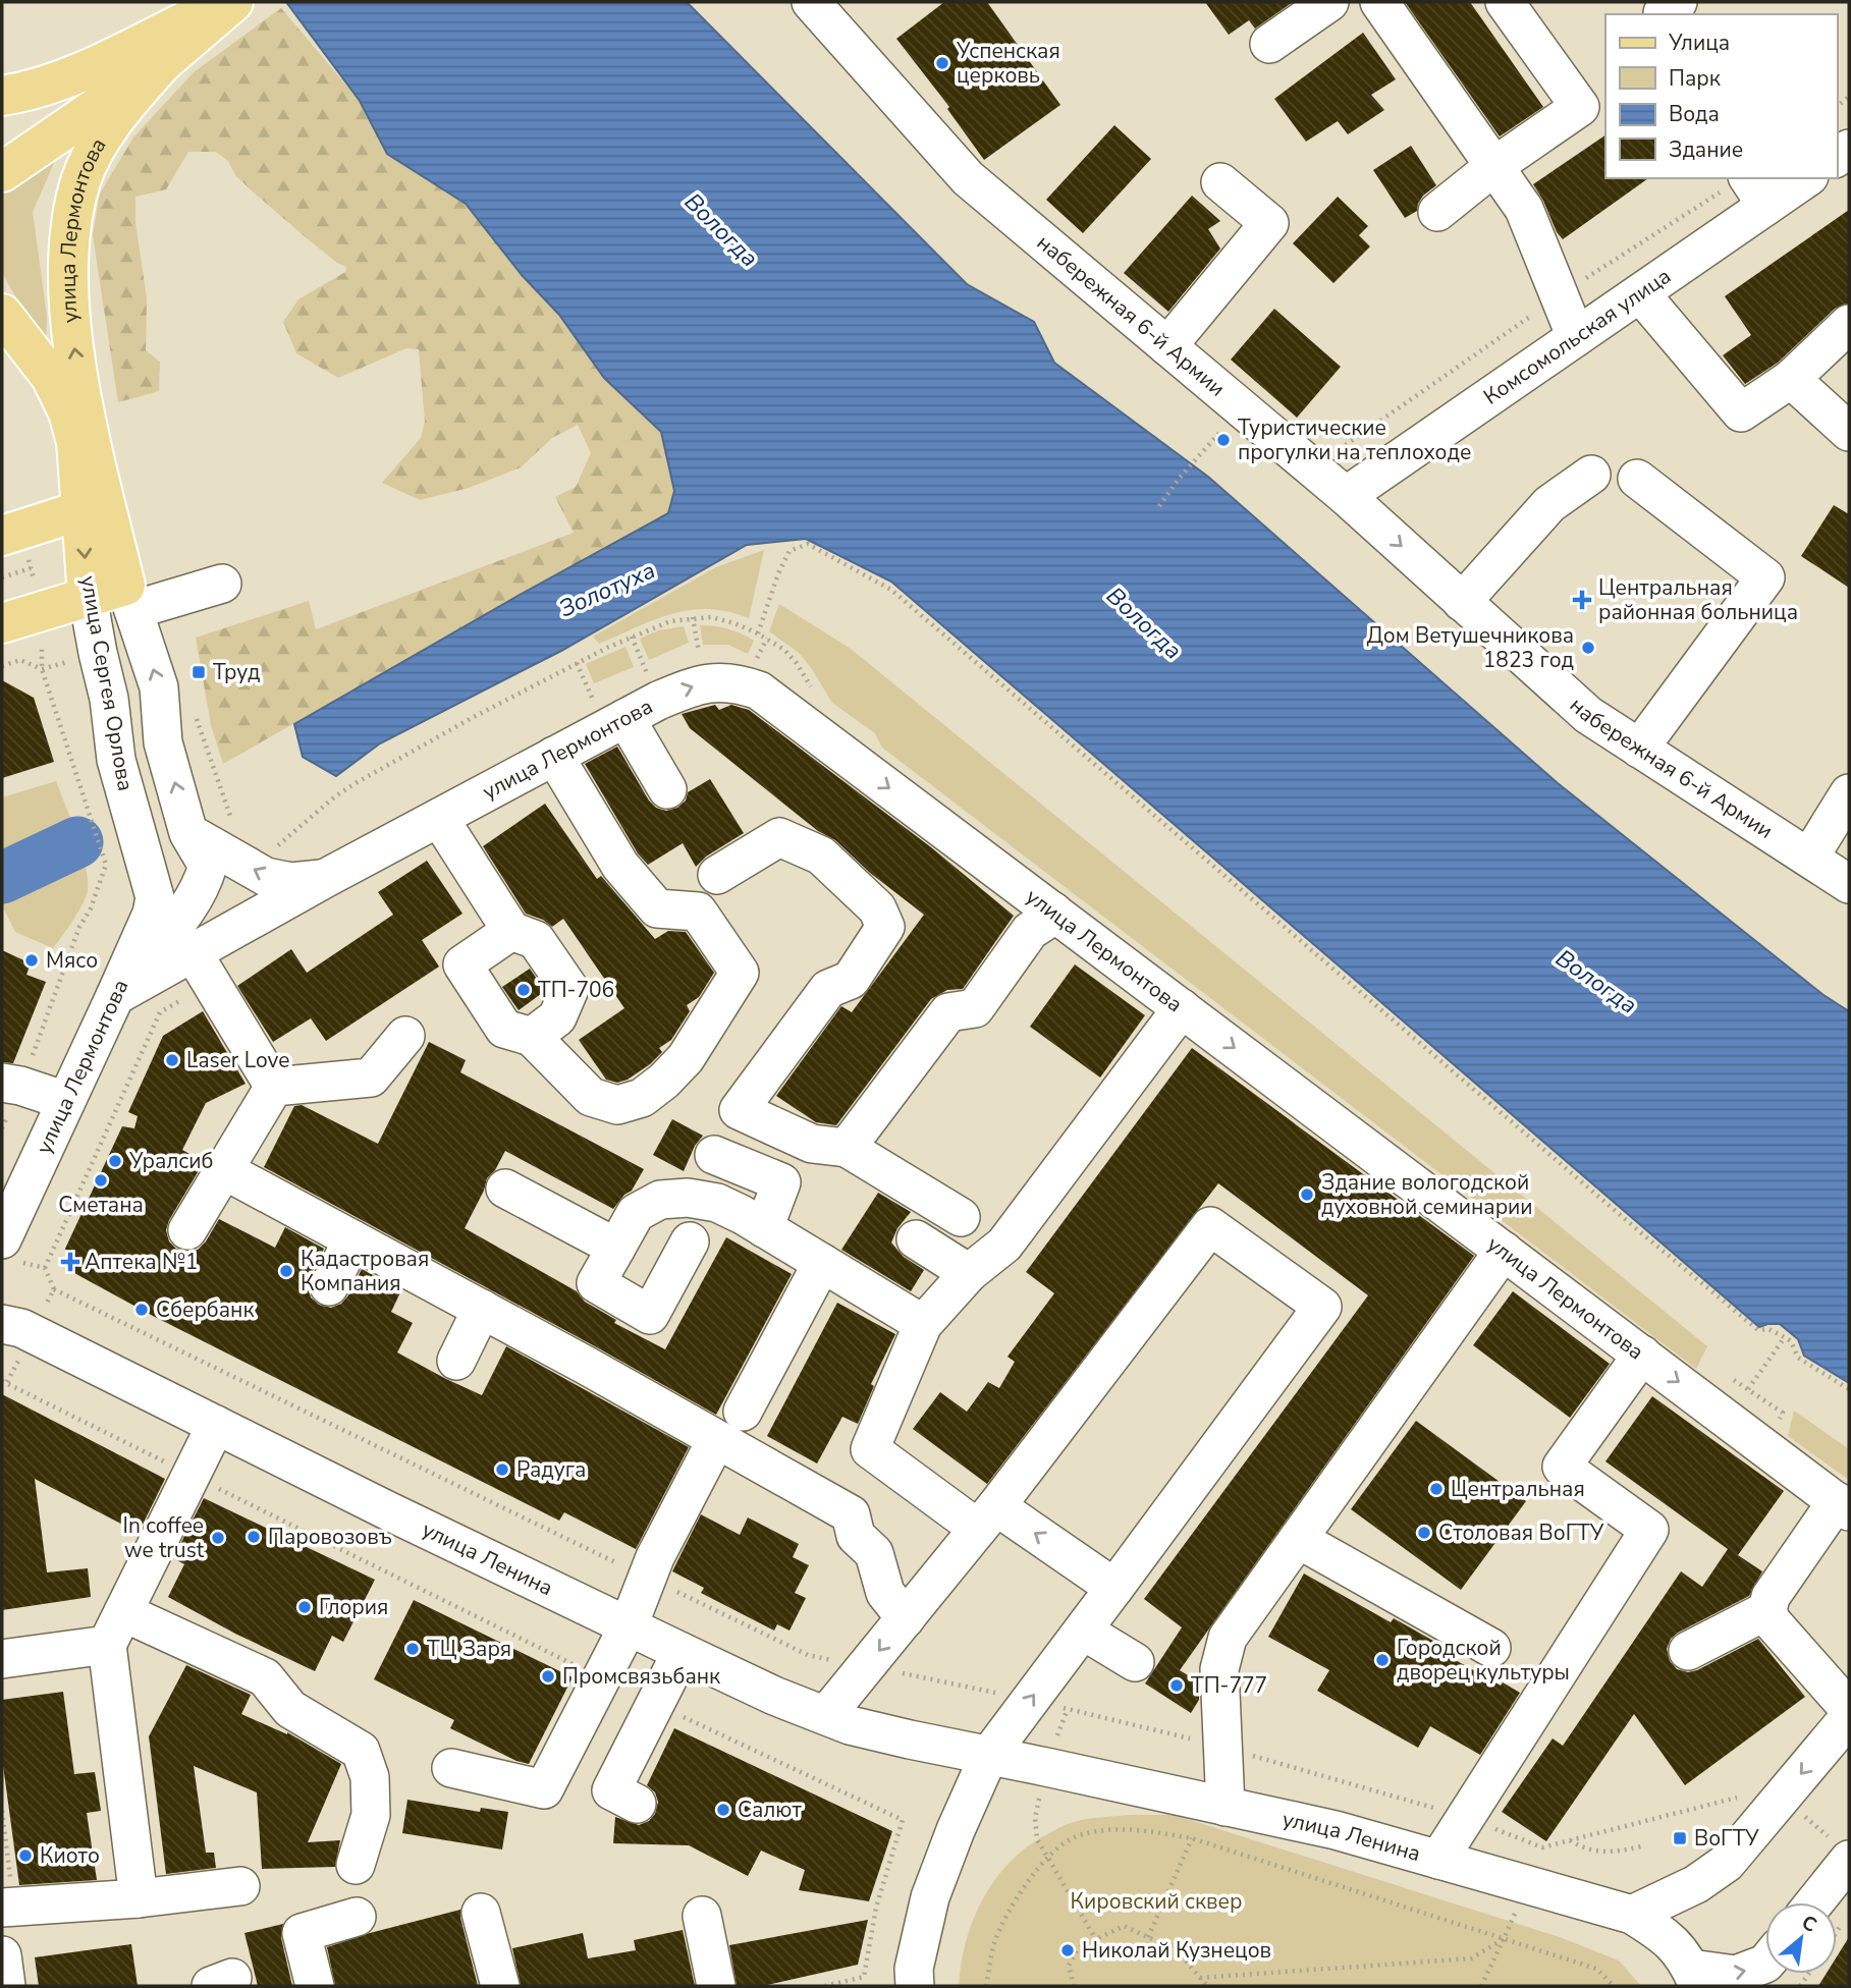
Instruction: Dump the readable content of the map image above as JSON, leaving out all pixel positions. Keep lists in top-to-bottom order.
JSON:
{
  "streets": {
    "main road": ["улица Лермонтова", "улица Сергея Орлова"],
    "street": ["набережная 6-й Армии", "Комсомольская улица", "улица Ленина"]
  },
  "crossings": [
    ["улица Лермонтова", "улица Сергея Орлова"],
    ["набережная 6-й Армии", "Комсомольская улица"]
  ],
  "water": ["Вологда", "Золотуха"],
  "parks": ["Кировский сквер"],
  "places": {
    "other": [
      "Успенская церковь",
      "Туристические прогулки на теплоходе",
      "Дом Ветушечникова 1823 год",
      "Мясо",
      "ТП-706",
      "Laser Love",
      "Уралсиб",
      "Сметана",
      "Здание вологодской духовной семинарии",
      "Кадастровая Компания",
      "Сбербанк",
      "Радуга",
      "Центральная",
      "Столовая ВоГТУ",
      "Паровозовъ",
      "In coffee we trust",
      "Глория",
      "ТЦ Заря",
      "Городской дворец культуры",
      "Промсвязьбанк",
      "ТП-777",
      "Салют",
      "Киото",
      "Николай Кузнецов"
    ],
    "health": ["Центральная районная больница", "Аптека №1"],
    "transit": ["Труд", "ВоГТУ"]
  },
  "legend": [
    "Улица",
    "Парк",
    "Вода",
    "Здание"
  ],
  "north": "top right"
}
